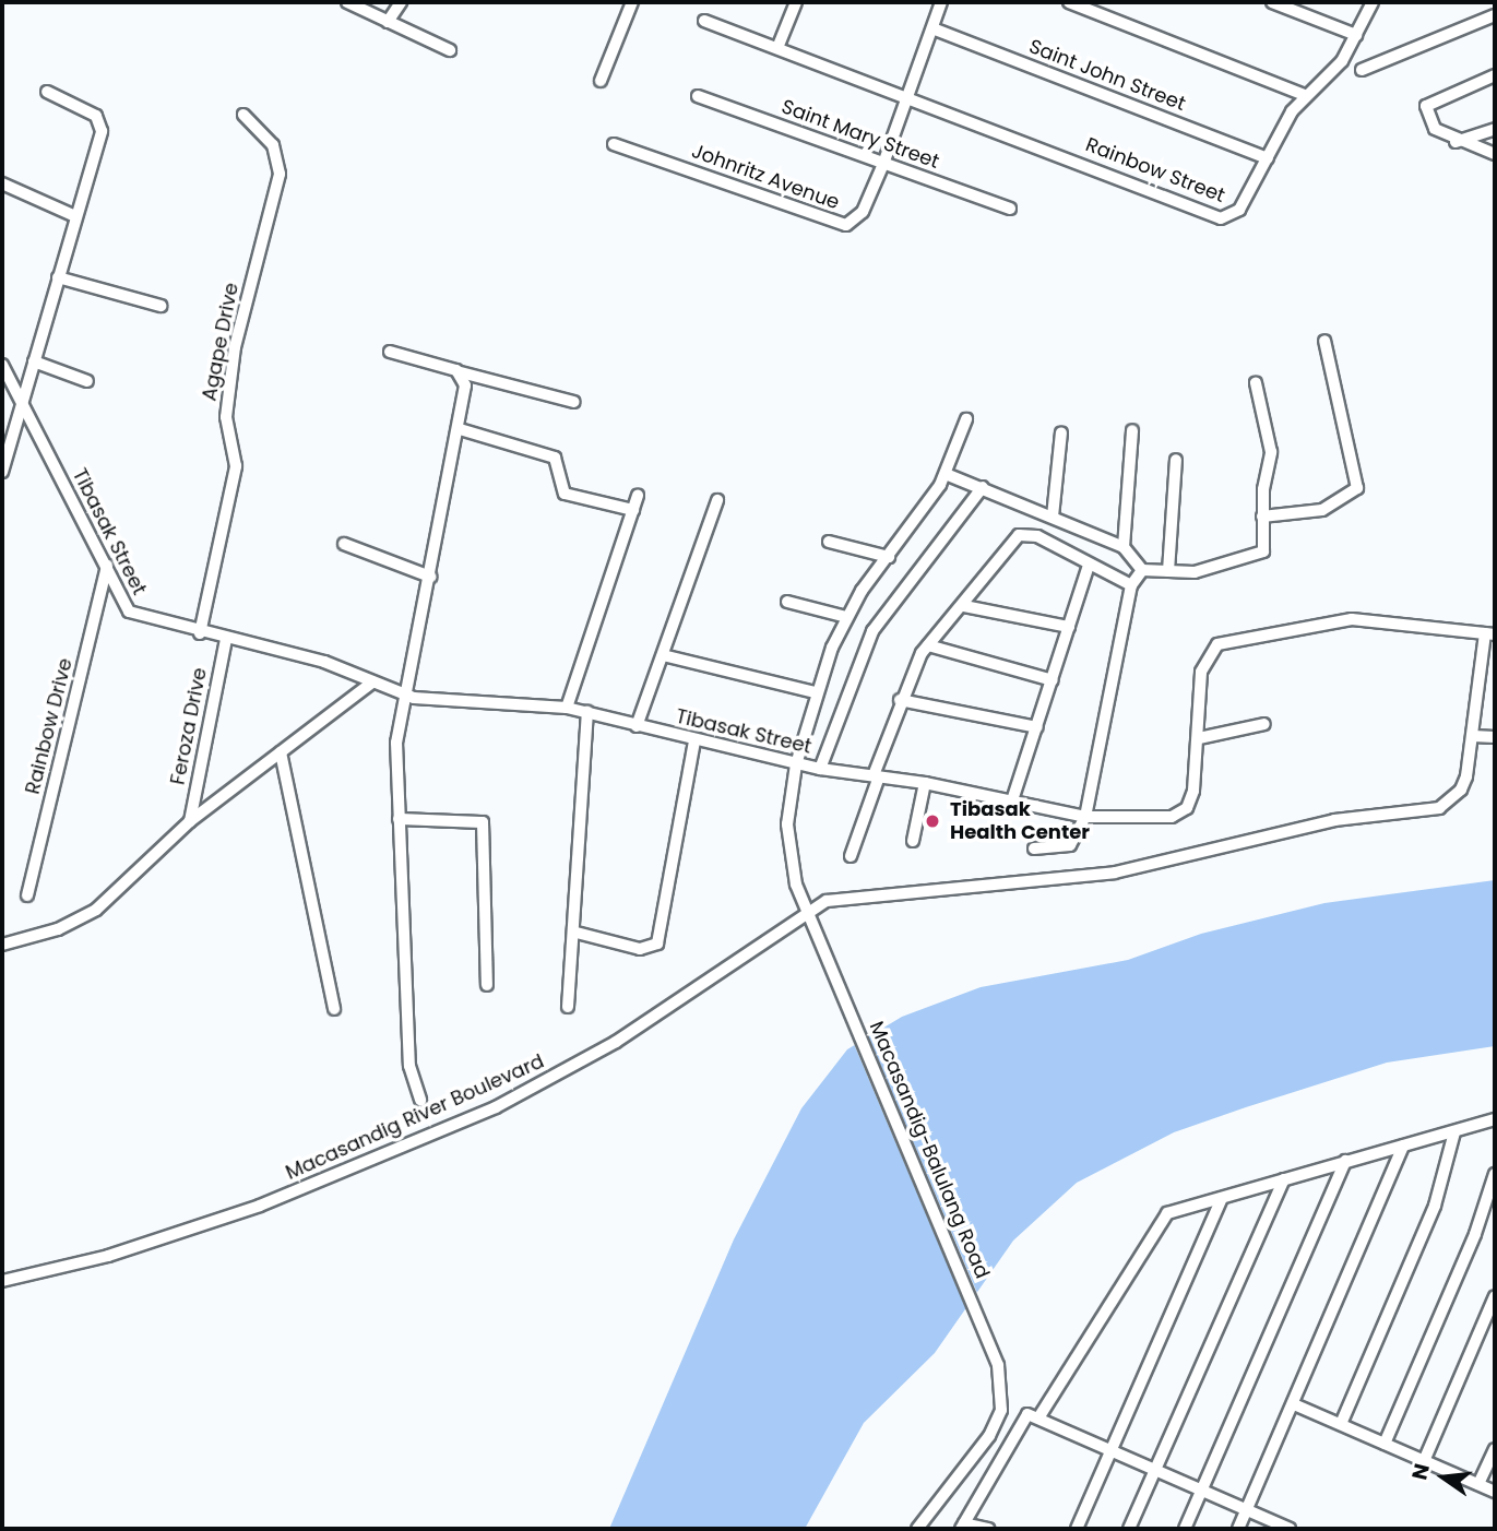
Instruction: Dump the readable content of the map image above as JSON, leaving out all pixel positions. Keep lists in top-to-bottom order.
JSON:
{
  "streets": {
    "street": [
      "Saint John Street",
      "Saint Mary Street",
      "Rainbow Street",
      "Johnritz Avenue",
      "Agape Drive",
      "Tibasak Street",
      "Rainbow Drive",
      "Feroza Drive",
      "Macasandig River Boulevard",
      "Macasandig-Balulang Road"
    ]
  },
  "crossings": [
    ["Saint John Street", "Rainbow Street"],
    ["Saint John Street", "Johnritz Avenue"],
    ["Saint Mary Street", "Johnritz Avenue"],
    ["Rainbow Street", "Johnritz Avenue"],
    ["Agape Drive", "Tibasak Street"],
    ["Tibasak Street", "Rainbow Drive"],
    ["Tibasak Street", "Feroza Drive"],
    ["Tibasak Street", "Macasandig River Boulevard"],
    ["Tibasak Street", "Macasandig-Balulang Road"],
    ["Macasandig River Boulevard", "Macasandig-Balulang Road"]
  ],
  "places": ["Tibasak Health Center"],
  "north": "left"
}
